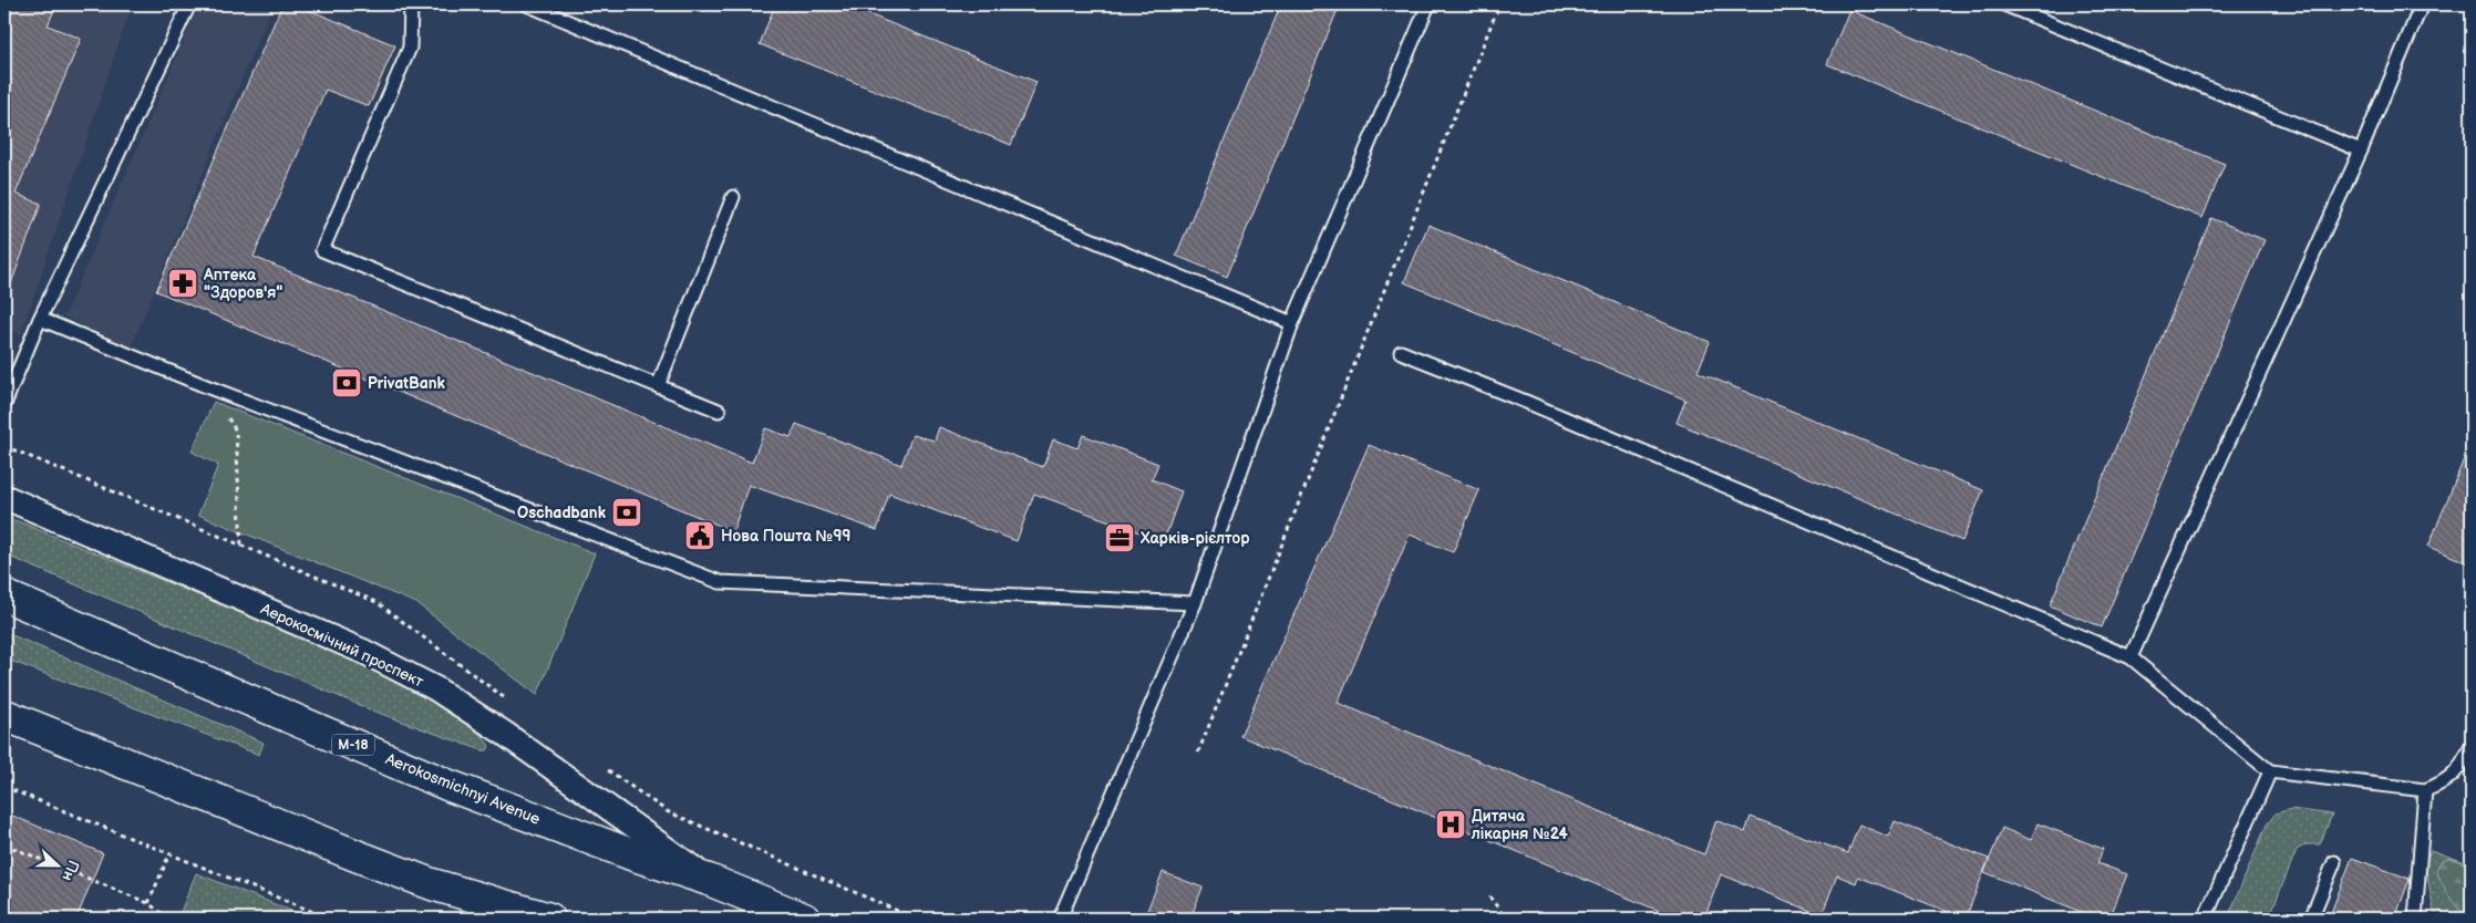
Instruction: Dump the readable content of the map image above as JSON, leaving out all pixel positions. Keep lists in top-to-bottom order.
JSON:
{
  "streets": {
    "main road": ["М-18", "Aerokosmichnyi Avenue"],
    "street": ["Аерокосмічний проспект"]
  },
  "crossings": [
    ["Аерокосмічний проспект", "Aerokosmichnyi Avenue"]
  ],
  "places": {
    "pharmacy": ["Аптека \"Здоров'я\""],
    "bank": ["PrivatBank", "Oschadbank"],
    "public building": ["Нова Пошта №99"],
    "office": ["Харків-рієлтор"],
    "hospital": ["Дитяча лікарня №24"]
  },
  "north": "right"
}
